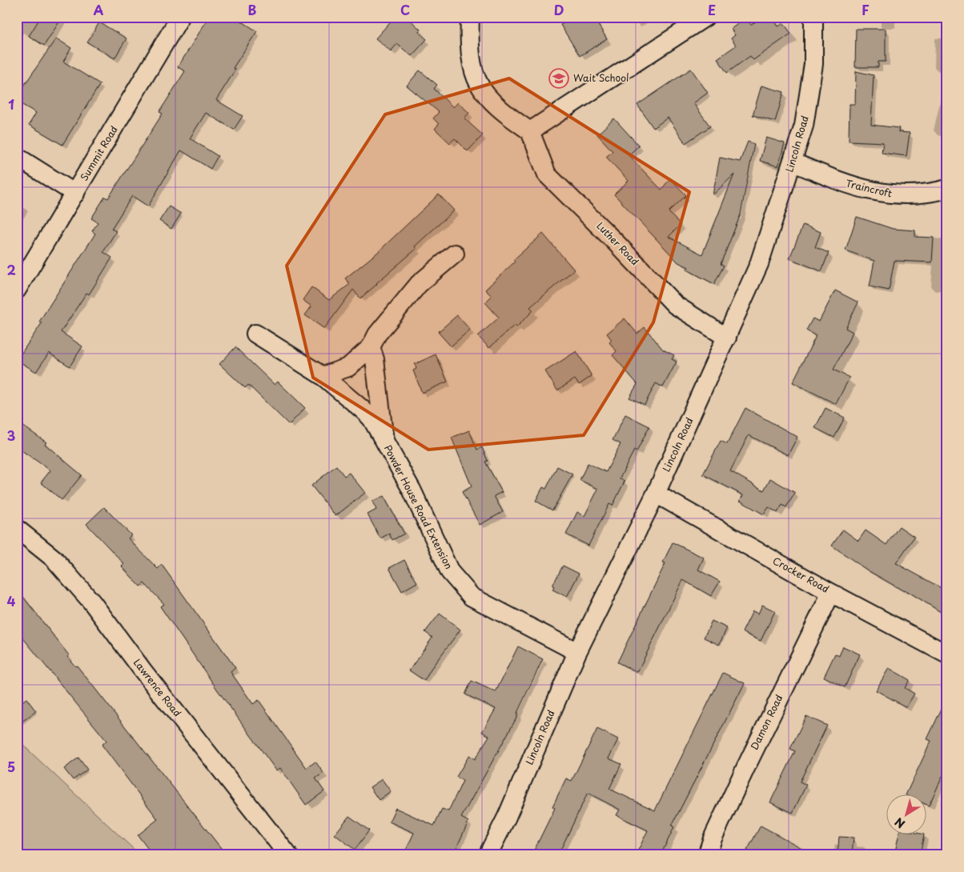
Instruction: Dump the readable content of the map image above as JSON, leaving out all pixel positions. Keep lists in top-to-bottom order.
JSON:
{
  "streets": {
    "street": [
      "Lincoln Road",
      "Summit Road",
      "Traincroft",
      "Luther Road",
      "Powder House Road Extension",
      "Crocker Road",
      "Lawrence Road",
      "Damon Road"
    ]
  },
  "crossings": [
    ["Lincoln Road", "Traincroft"],
    ["Lincoln Road", "Luther Road"],
    ["Lincoln Road", "Powder House Road Extension"],
    ["Lincoln Road", "Crocker Road"],
    ["Crocker Road", "Damon Road"]
  ],
  "places": {
    "school or university": ["Wait School"]
  },
  "north": "bottom left",
  "grid": {
    "columns": [
      "A",
      "B",
      "C",
      "D",
      "E",
      "F"
    ],
    "rows": [
      "1",
      "2",
      "3",
      "4",
      "5"
    ]
  }
}
